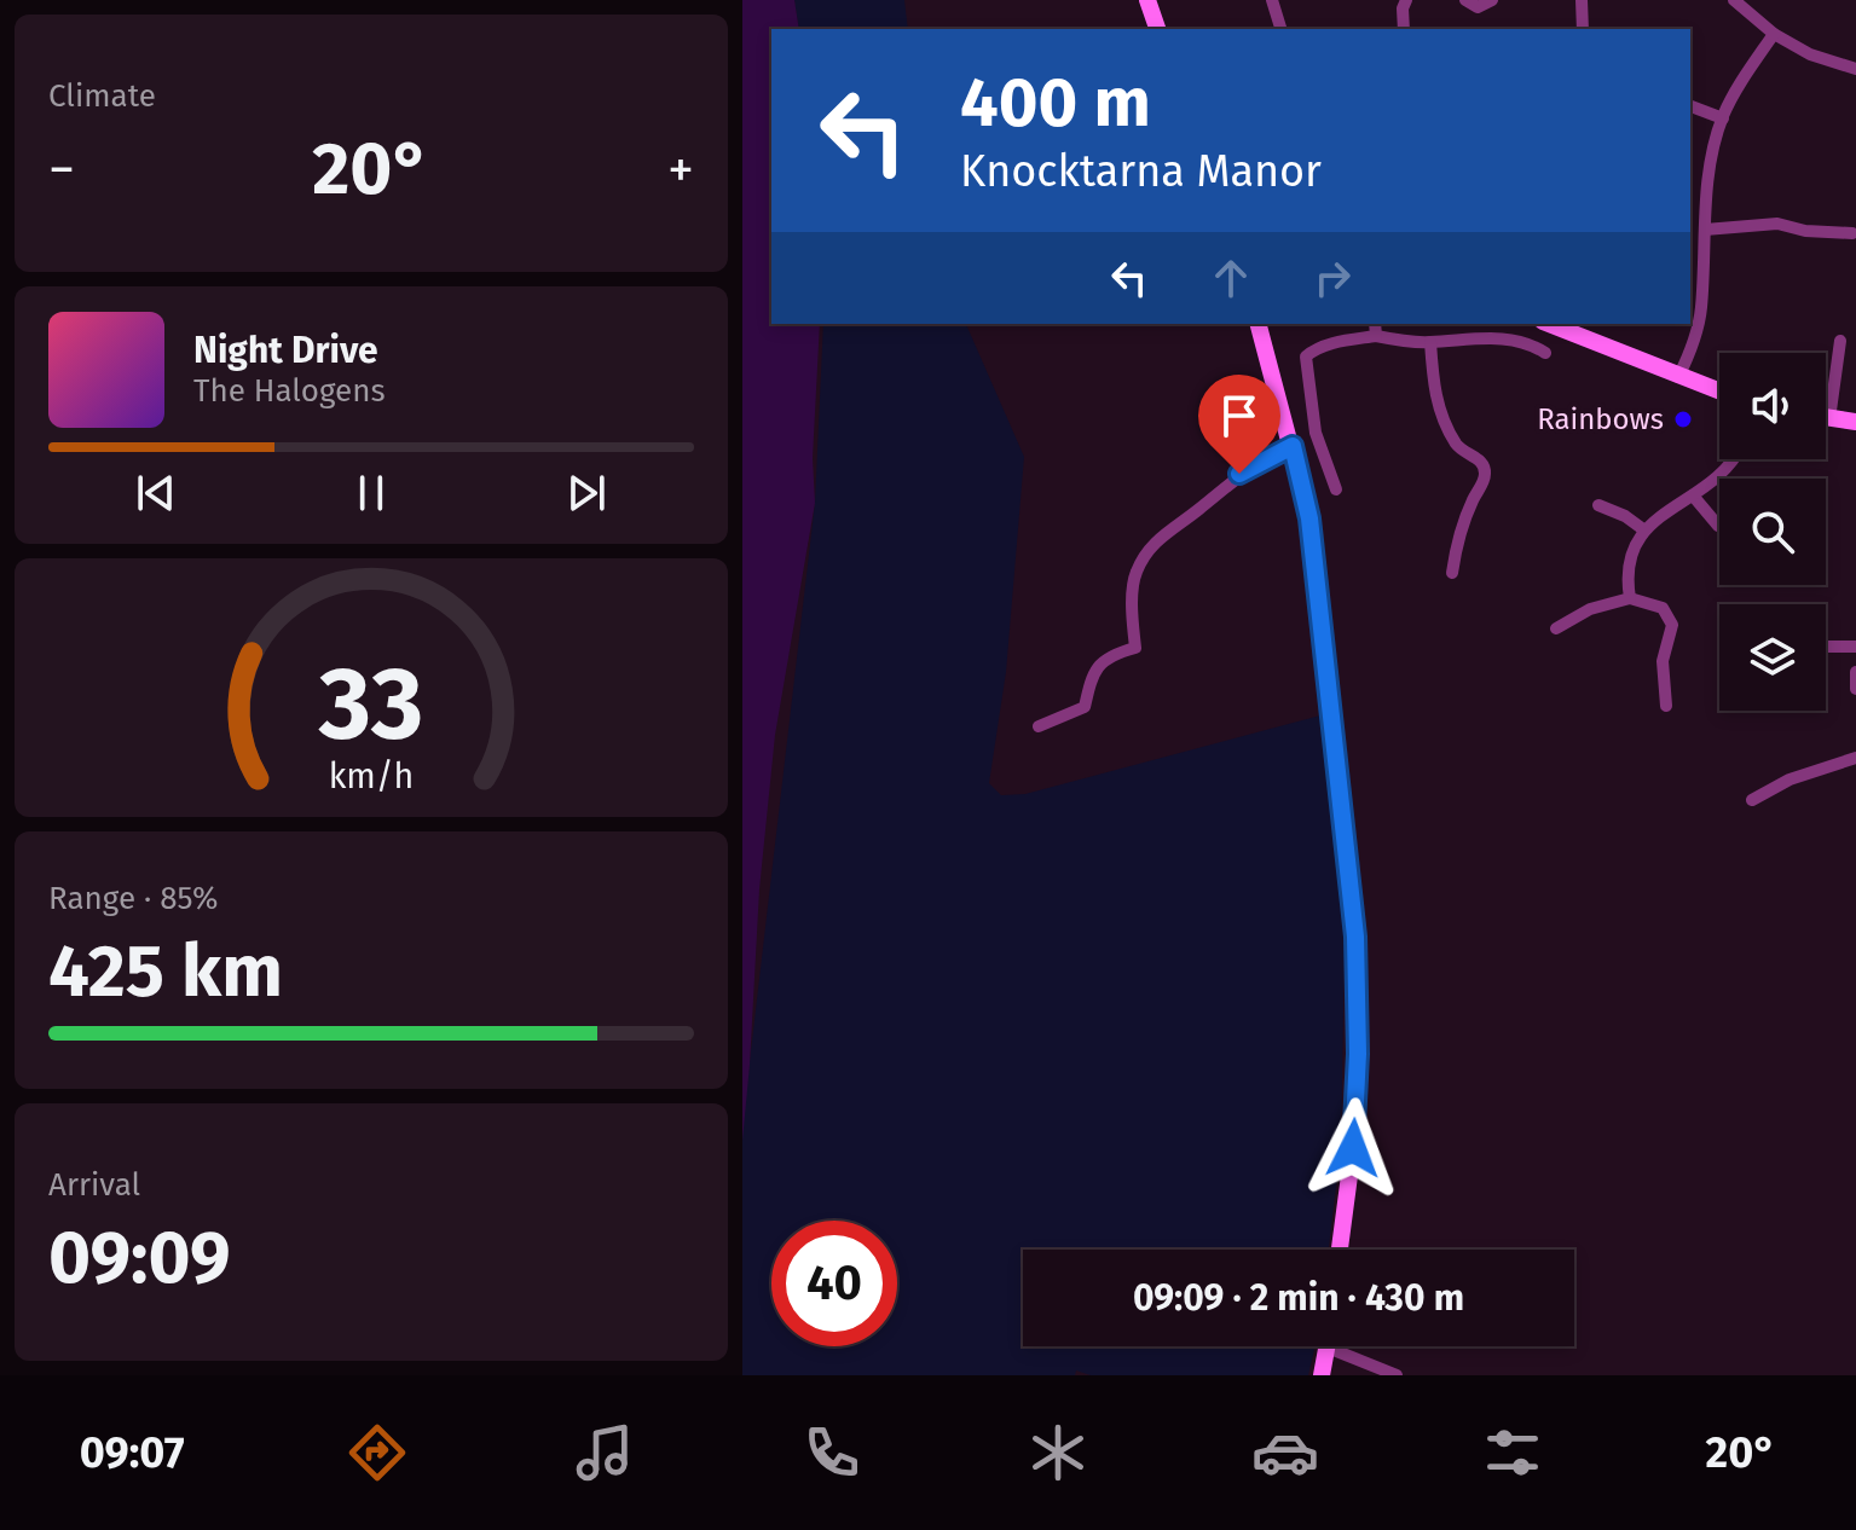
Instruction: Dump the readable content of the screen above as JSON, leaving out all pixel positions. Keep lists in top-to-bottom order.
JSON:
{
  "places": ["Rainbows"],
  "page": {
    "tile": [
      "Climate",
      ["Range · 85%", "425 km"],
      ["Arrival", "09:09"]
    ],
    "turn": ["400 m", "Knocktarna Manor"],
    "heat": ["−", "20°", "+"],
    "song": ["Night Drive", "The Halogens"],
    "limit": "40",
    "trip": "09:09 · 2 min · 430 m",
    "tabs": ["09:07", "20°"],
    "gauge": ["33", "km/h"]
  }
}
